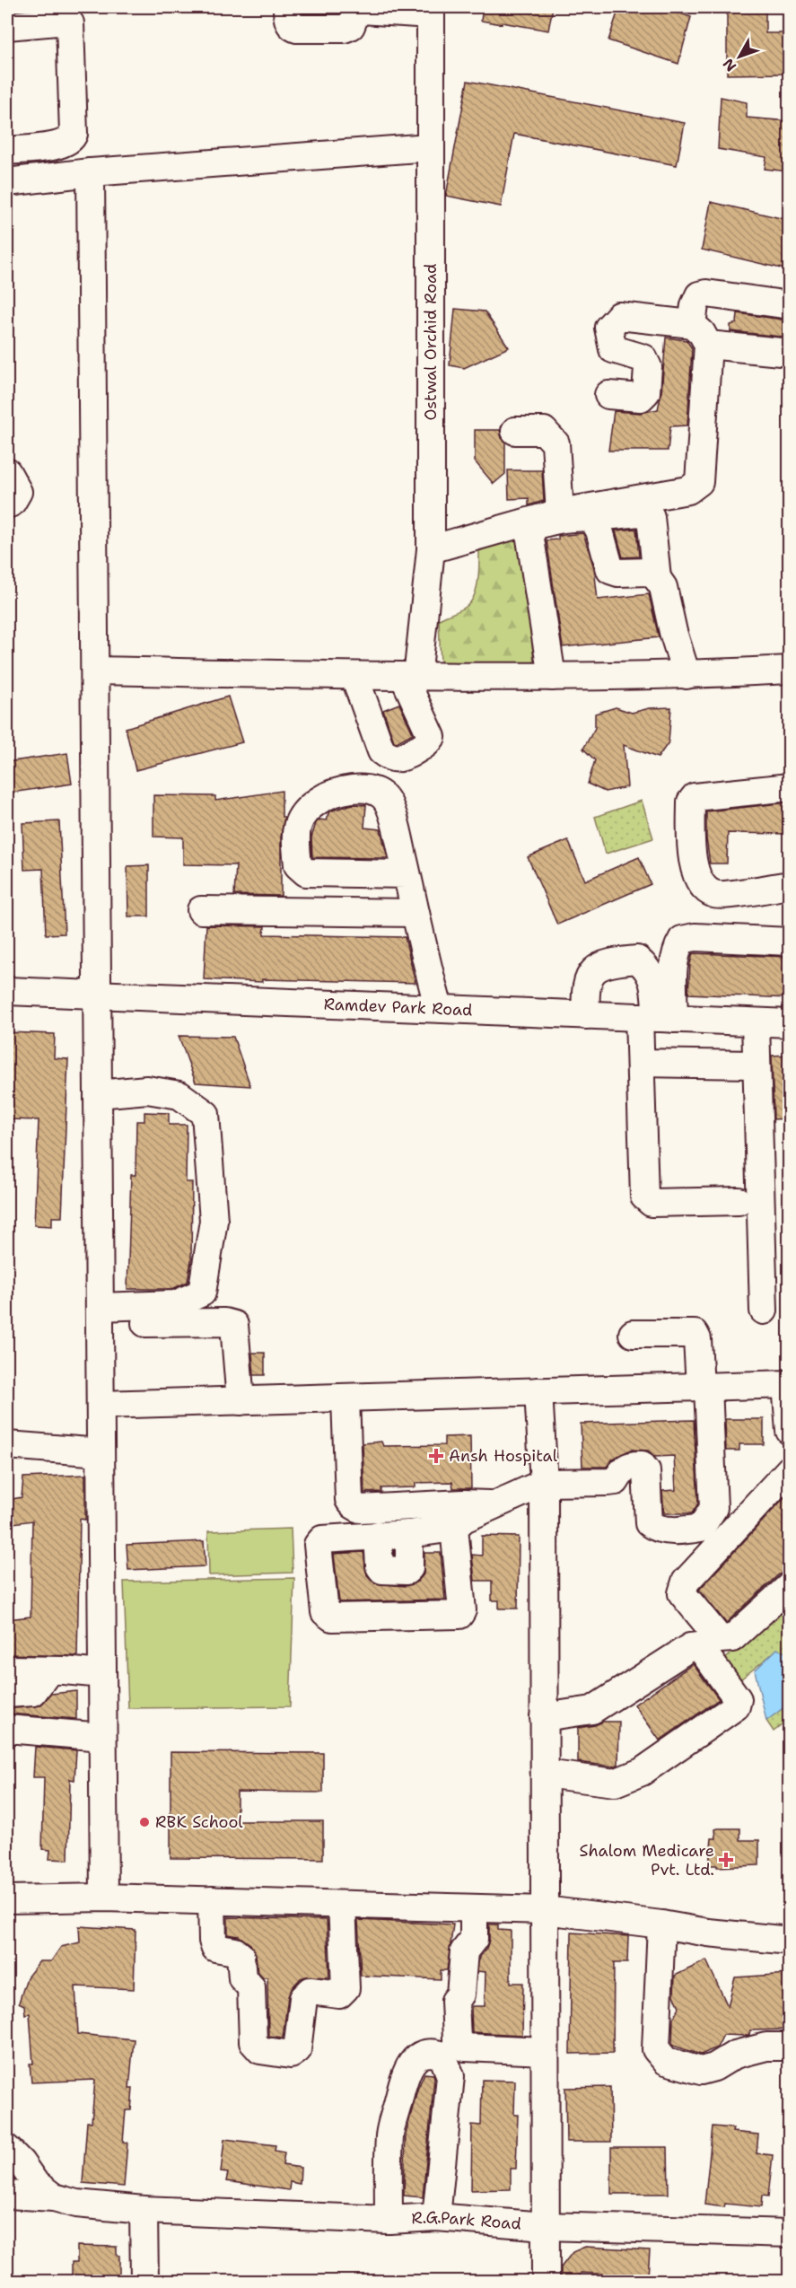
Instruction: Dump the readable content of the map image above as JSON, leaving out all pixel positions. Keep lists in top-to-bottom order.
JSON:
{
  "streets": {
    "street": ["Ostwal Orchid Road", "Ramdev Park Road", "R.G.Park Road"]
  },
  "places": {
    "health": ["Ansh Hospital", "Shalom Medicare Pvt. Ltd."],
    "other": ["RBK School"]
  },
  "north": "bottom left"
}
